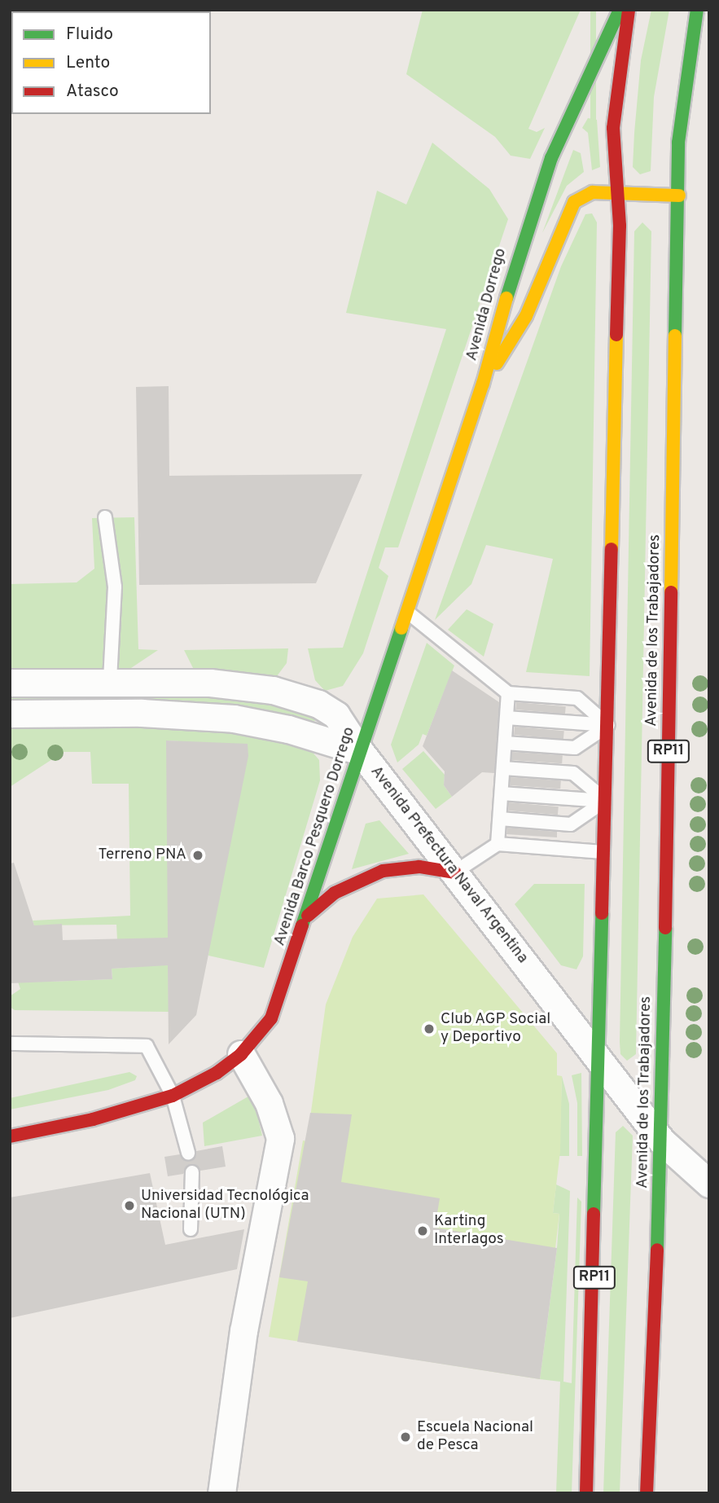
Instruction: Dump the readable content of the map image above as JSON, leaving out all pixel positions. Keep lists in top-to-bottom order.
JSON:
{
  "streets": {
    "main road": [
      "Avenida Dorrego",
      "Avenida de los Trabajadores",
      "RP11",
      "Avenida Barco Pesquero Dorrego"
    ],
    "street": ["Avenida Prefectura Naval Argentina"]
  },
  "crossings": [
    ["Avenida Dorrego", "Avenida de los Trabajadores"],
    ["Avenida Dorrego", "RP11"],
    ["Avenida Dorrego", "Avenida Barco Pesquero Dorrego"],
    ["Avenida de los Trabajadores", "Avenida Prefectura Naval Argentina"],
    ["RP11", "Avenida Prefectura Naval Argentina"],
    ["Avenida Barco Pesquero Dorrego", "Avenida Prefectura Naval Argentina"]
  ],
  "places": [
    "Terreno PNA",
    "Club AGP Social y Deportivo",
    "Universidad Tecnológica Nacional (UTN)",
    "Karting Interlagos",
    "Escuela Nacional de Pesca"
  ],
  "legend": ["Fluido", "Lento", "Atasco"]
}
